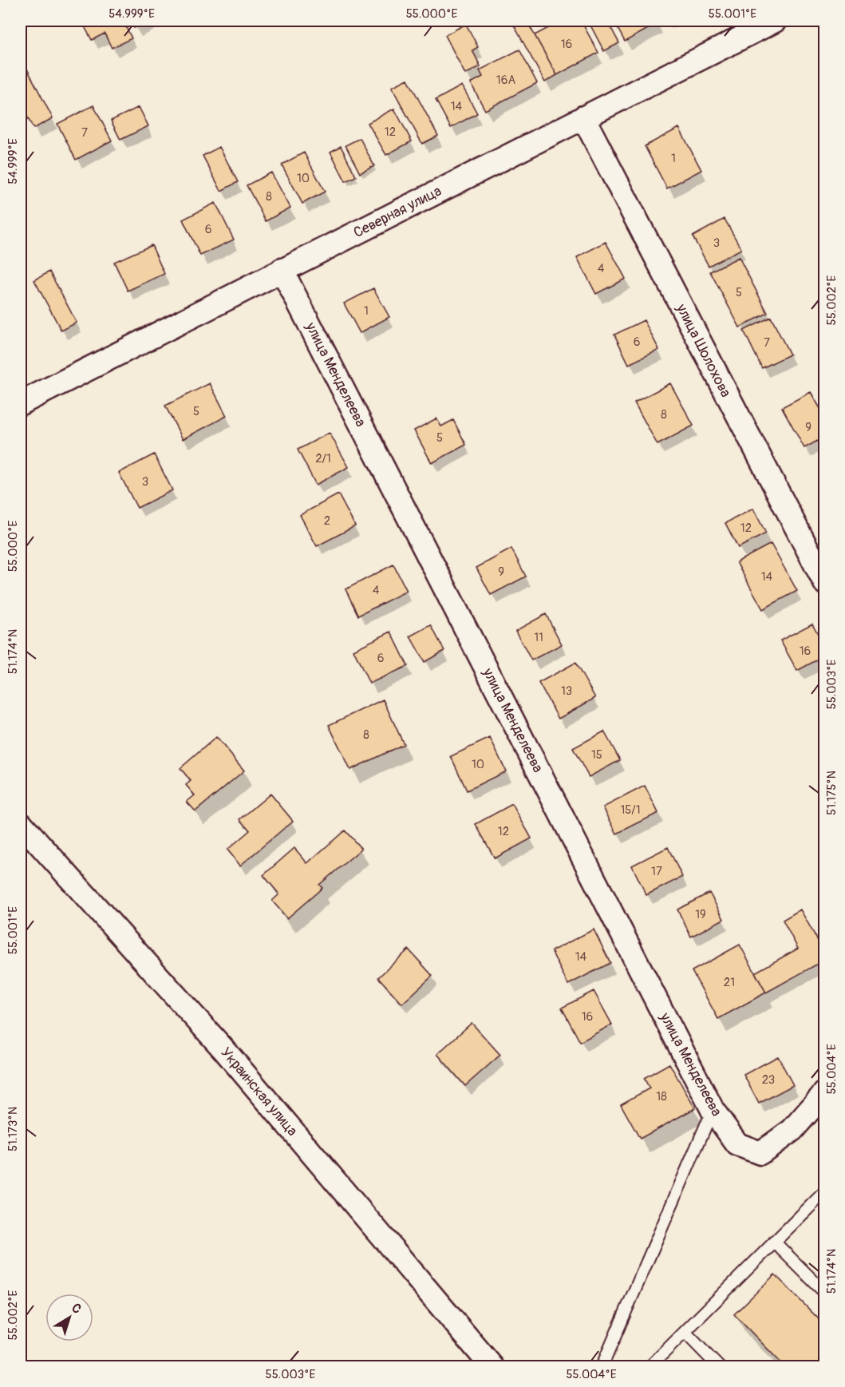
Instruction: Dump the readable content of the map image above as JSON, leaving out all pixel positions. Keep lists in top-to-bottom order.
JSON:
{
  "streets": {
    "street": [
      "Северная улица",
      "улица Шолохова",
      "улица Менделеева",
      "Украинская улица"
    ]
  },
  "crossings": [
    ["Северная улица", "улица Шолохова"],
    ["Северная улица", "улица Менделеева"]
  ],
  "house_numbers": [
    "16",
    "16А",
    "14",
    "12",
    "7",
    "1",
    "10",
    "8",
    "6",
    "3",
    "4",
    "5",
    "1",
    "6",
    "7",
    "5",
    "8",
    "9",
    "5",
    "2/1",
    "3",
    "2",
    "12",
    "9",
    "14",
    "4",
    "11",
    "16",
    "6",
    "13",
    "8",
    "15",
    "10",
    "15/1",
    "12",
    "17",
    "19",
    "14",
    "21",
    "16",
    "23",
    "18"
  ],
  "north": "top right",
  "coordinates": [
    "54.999°E",
    "55.000°E",
    "55.001°E",
    "55.002°E",
    "51.174°N",
    "55.003°E",
    "51.175°N",
    "55.004°E",
    "51.173°N"
  ]
}
